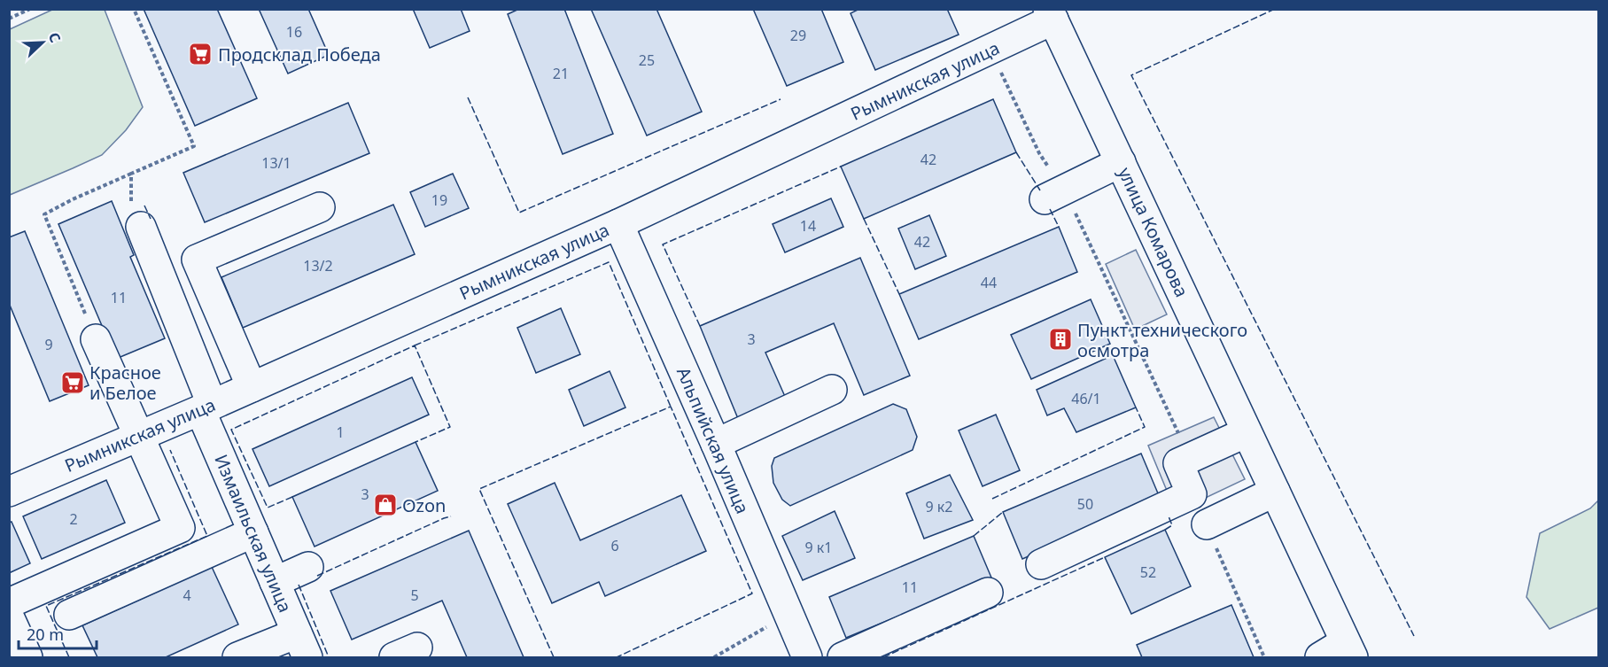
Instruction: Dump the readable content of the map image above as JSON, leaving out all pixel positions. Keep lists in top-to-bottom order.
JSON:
{
  "streets": {
    "street": [
      "Рымникская улица",
      "улица Комарова",
      "Альпийская улица",
      "Измаильская улица"
    ]
  },
  "crossings": [
    ["Рымникская улица", "улица Комарова"],
    ["Рымникская улица", "Альпийская улица"],
    ["Рымникская улица", "Измаильская улица"]
  ],
  "places": {
    "supermarket": ["Продсклад Победа", "Красное и Белое"],
    "building": ["Пункт технического осмотра"],
    "shop": ["Ozon"]
  },
  "house_numbers": [
    "16",
    "29",
    "25",
    "21",
    "42",
    "13/1",
    "19",
    "14",
    "42",
    "13/2",
    "44",
    "11",
    "3",
    "9",
    "46/1",
    "1",
    "3",
    "50",
    "9 к2",
    "2",
    "6",
    "9 к1",
    "52",
    "11",
    "4",
    "5"
  ],
  "scale_bar": "20 m",
  "north": "top right"
}
